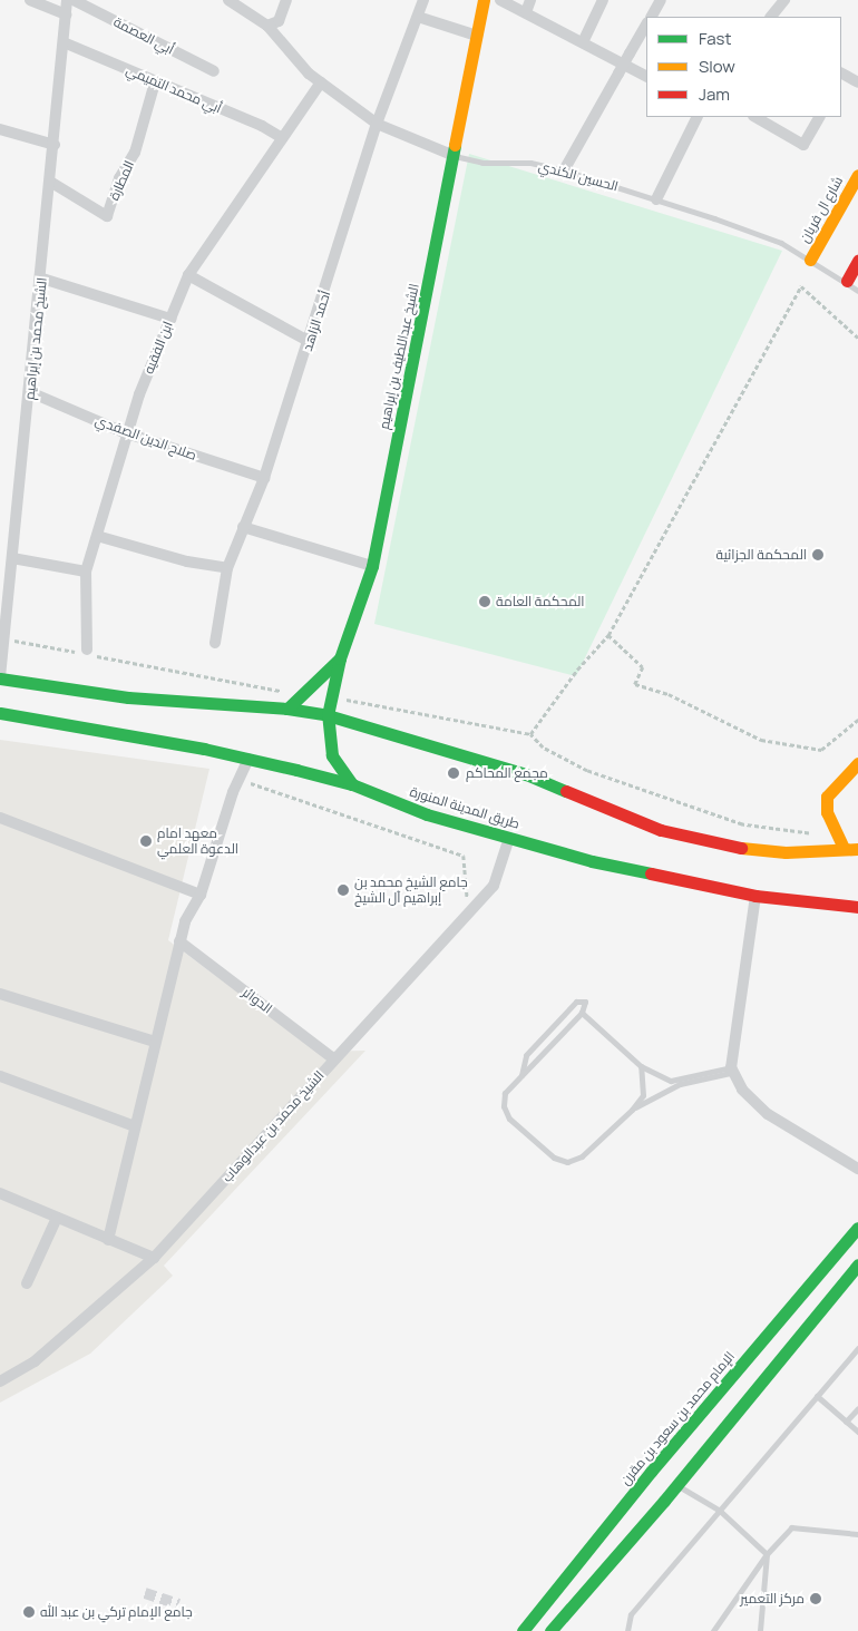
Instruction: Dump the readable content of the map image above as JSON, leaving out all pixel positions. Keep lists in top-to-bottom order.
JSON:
{
  "streets": {
    "main road": [
      "شارع ال فريان",
      "الشيخ عبداللطيف بن إبراهيم",
      "طريق المدينة المنورة",
      "الإمام محمد بن سعود بن مقرن"
    ],
    "street": [
      "أبي العصمة",
      "أبي محمد التميمي",
      "الحسين الكندي",
      "المطارة",
      "أحمد الزاهد",
      "الشيخ محمد بن إبراهيم",
      "ابن الفقيه",
      "صلاح الدين الصفدي",
      "الدوائر",
      "الشيخ محمد بن عبدالوهاب"
    ]
  },
  "crossings": [
    ["أبي محمد التميمي", "المطارة"],
    ["أبي محمد التميمي", "الشيخ محمد بن إبراهيم"],
    ["أبي محمد التميمي", "ابن الفقيه"],
    ["الحسين الكندي", "شارع ال فريان"],
    ["الحسين الكندي", "أحمد الزاهد"],
    ["الحسين الكندي", "ابن الفقيه"],
    ["الحسين الكندي", "الشيخ عبداللطيف بن إبراهيم"],
    ["المطارة", "الشيخ محمد بن إبراهيم"],
    ["أحمد الزاهد", "صلاح الدين الصفدي"],
    ["الشيخ محمد بن إبراهيم", "صلاح الدين الصفدي"],
    ["ابن الفقيه", "صلاح الدين الصفدي"],
    ["الشيخ عبداللطيف بن إبراهيم", "طريق المدينة المنورة"],
    ["طريق المدينة المنورة", "الشيخ محمد بن عبدالوهاب"],
    ["الدوائر", "الشيخ محمد بن عبدالوهاب"]
  ],
  "places": [
    "المحكمة الجزائية",
    "المحكمة العامة",
    "مجمع المحاكم",
    "معهد امام الدعوة العلمي",
    "جامع الشيخ محمد بن إبراهيم آل الشيخ",
    "مركز التعمير",
    "جامع الإمام تركي بن عبد الله"
  ],
  "legend": ["Fast", "Slow", "Jam"]
}
